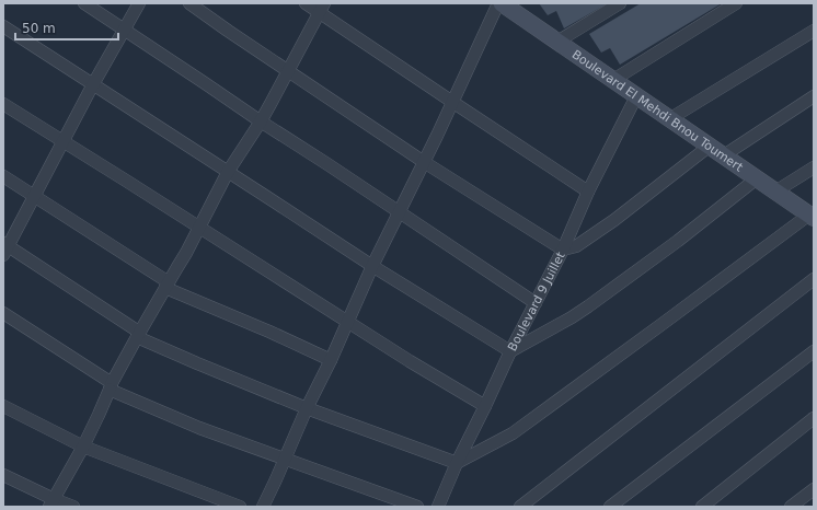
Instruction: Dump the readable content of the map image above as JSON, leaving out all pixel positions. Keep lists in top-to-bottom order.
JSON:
{
  "streets": {
    "main road": ["Boulevard El Mehdi Bnou Toumert"],
    "street": ["Boulevard 9 Juillet"]
  },
  "crossings": [
    ["Boulevard El Mehdi Bnou Toumert", "Boulevard 9 Juillet"]
  ],
  "scale_bar": "50 m"
}
